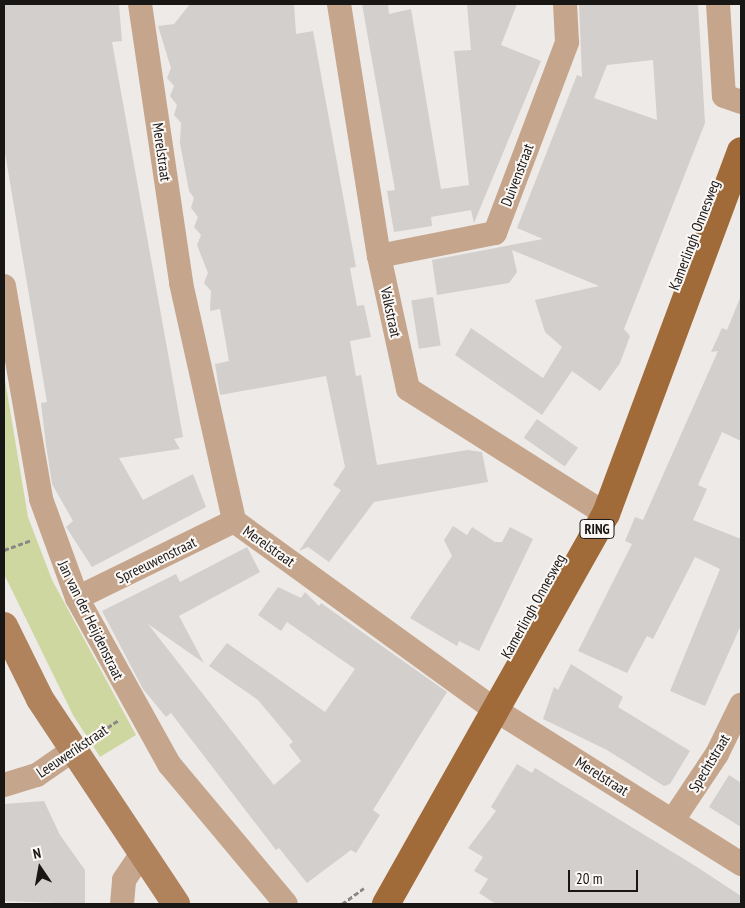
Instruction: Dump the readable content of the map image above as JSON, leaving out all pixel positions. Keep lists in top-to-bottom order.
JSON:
{
  "streets": {
    "main road": ["Kamerlingh Onnesweg", "RING"],
    "street": [
      "Merelstraat",
      "Duivenstraat",
      "Valkstraat",
      "Spreeuwenstraat",
      "Jan van der Heijdenstraat",
      "Leeuwerikstraat",
      "Spechtstraat"
    ]
  },
  "crossings": [
    ["Merelstraat", "Kamerlingh Onnesweg"],
    ["Merelstraat", "Spreeuwenstraat"],
    ["Merelstraat", "Spechtstraat"],
    ["Duivenstraat", "Valkstraat"],
    ["Kamerlingh Onnesweg", "Valkstraat"],
    ["Spreeuwenstraat", "Jan van der Heijdenstraat"],
    ["Jan van der Heijdenstraat", "Leeuwerikstraat"]
  ],
  "scale_bar": "20 m",
  "north": "top"
}
